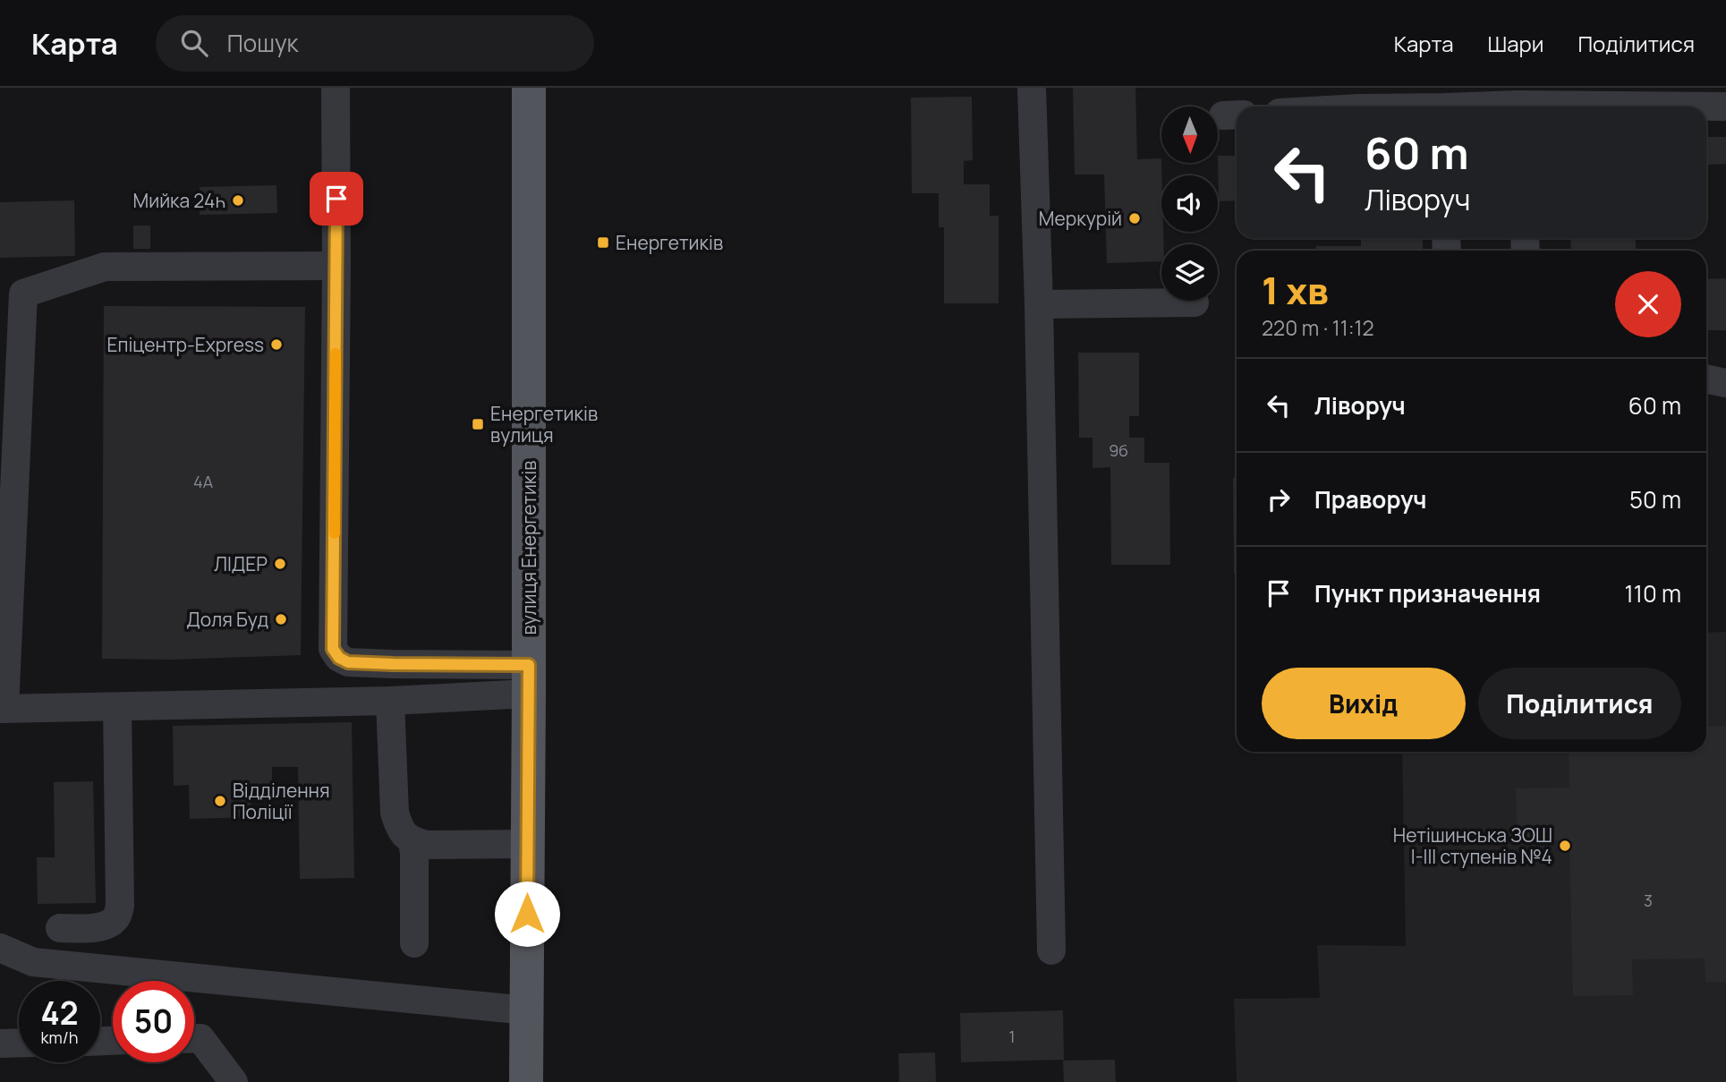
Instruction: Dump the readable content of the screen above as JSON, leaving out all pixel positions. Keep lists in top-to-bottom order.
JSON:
{
  "streets": {
    "main road": ["вулиця Енергетиків"]
  },
  "places": {
    "other": [
      "Мийка 24һ",
      "Меркурій",
      "Епіцентр-Express",
      "ЛІДЕР",
      "Доля Буд",
      "Відділення Поліції",
      "Нетішинська ЗОШ І-ІІІ ступенів №4"
    ],
    "transit": ["Енергетиків", "Енергетиків вулиця"]
  },
  "house_numbers": [
    "9б",
    "4А",
    "3",
    "1"
  ],
  "north": "bottom",
  "page": {
    "header": "Карта",
    "search": "Пошук",
    "nav": ["Карта", "Шари", "Поділитися"],
    "turn": ["60 m", "Ліворуч"],
    "heading": ["1 хв", "220 m · 11:12"],
    "list": [
      {
        "name": "Ліворуч",
        "value": "60 m"
      },
      {
        "name": "Праворуч",
        "value": "50 m"
      },
      {
        "name": "Пункт призначення",
        "value": "110 m"
      }
    ],
    "buttons": ["Вихід", "Поділитися"],
    "speed": "42 km/h",
    "limit": "50"
  }
}
